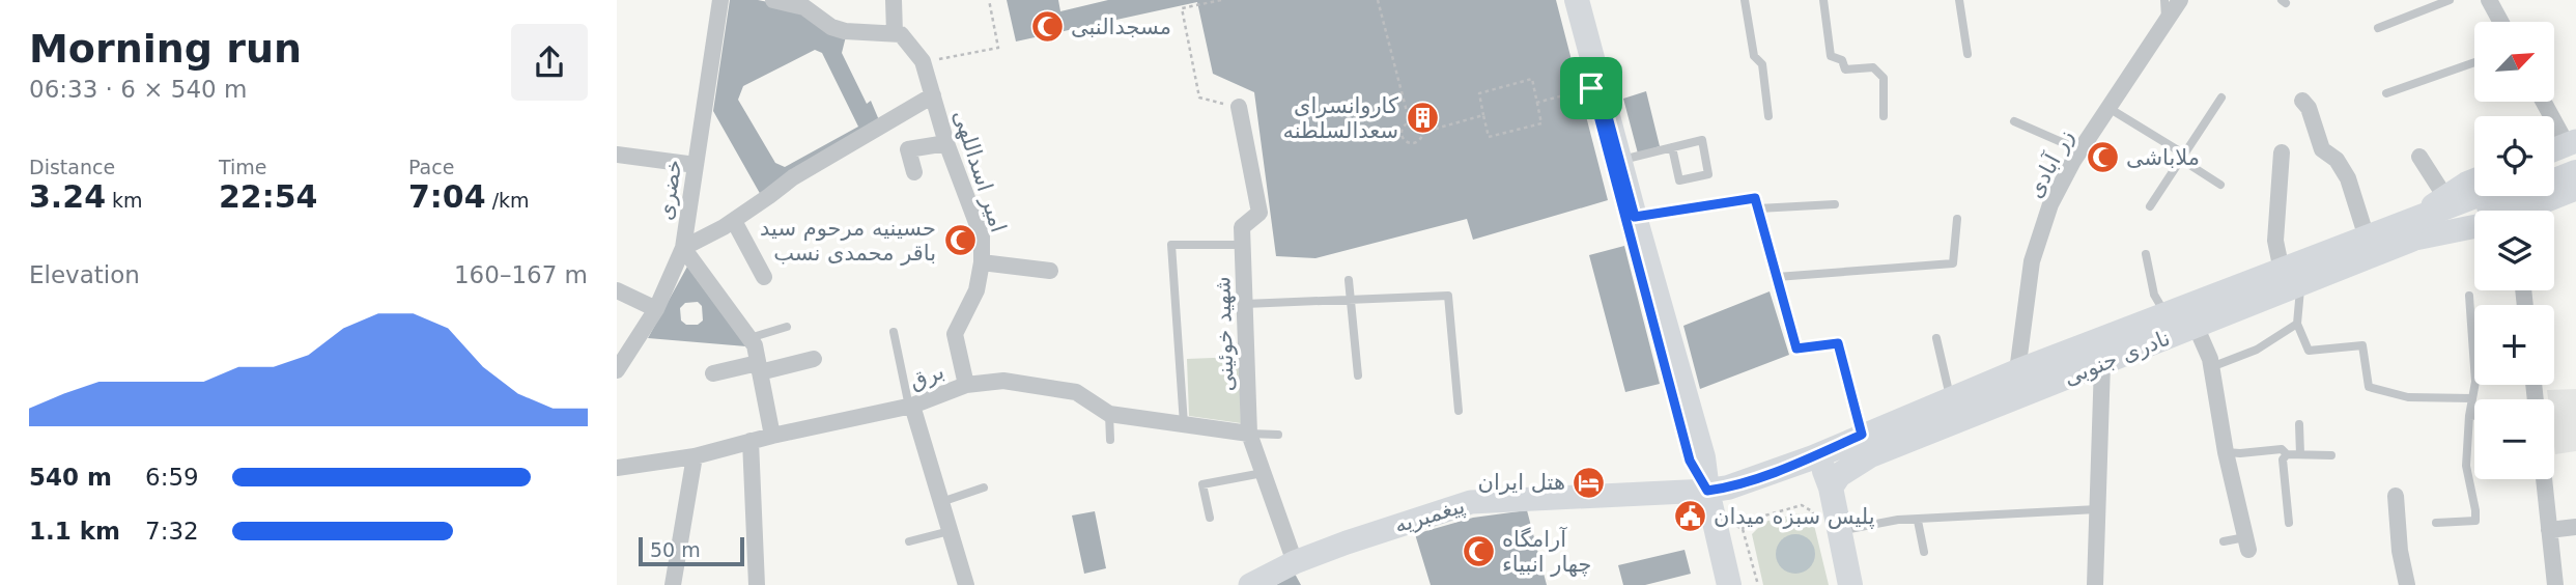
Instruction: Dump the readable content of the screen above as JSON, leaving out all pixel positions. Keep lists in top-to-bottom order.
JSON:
{
  "streets": {
    "main road": ["نادری جنوبی", "پیغمبریه"],
    "street": [
      "زر آبادی",
      "امیر اسداللهی",
      "خضری",
      "شهید خوئینی",
      "برق"
    ]
  },
  "crossings": [
    ["زر آبادی", "نادری جنوبی"],
    ["امیر اسداللهی", "برق"],
    ["شهید خوئینی", "برق"],
    ["شهید خوئینی", "پیغمبریه"],
    ["نادری جنوبی", "پیغمبریه"]
  ],
  "places": {
    "mosque": [
      "مسجدالنبی",
      "ملاباشی",
      "حسینیه مرحوم سید باقر محمدی نسب",
      "آرامگاه چهار انبیاء"
    ],
    "building": ["کاروانسرای سعدالسلطنه"],
    "hotel": ["هتل ایران"],
    "public building": ["پلیس سبزه میدان"]
  },
  "scale_bar": "50 m",
  "north": "top right",
  "page": {
    "heading": ["Morning run", "06:33 · 6 × 540 m"],
    "map_buttons": ["+", "−"],
    "stats": [
      ["Distance", "3.24 km"],
      ["Time", "22:54"],
      ["Pace", "7:04 /km"]
    ],
    "chart": ["Elevation", "160–167 m"],
    "list": [
      {
        "name": "540 m",
        "note": "6:59"
      },
      {
        "name": "1.1 km",
        "note": "7:32"
      }
    ],
    "scale": "50 m"
  }
}
